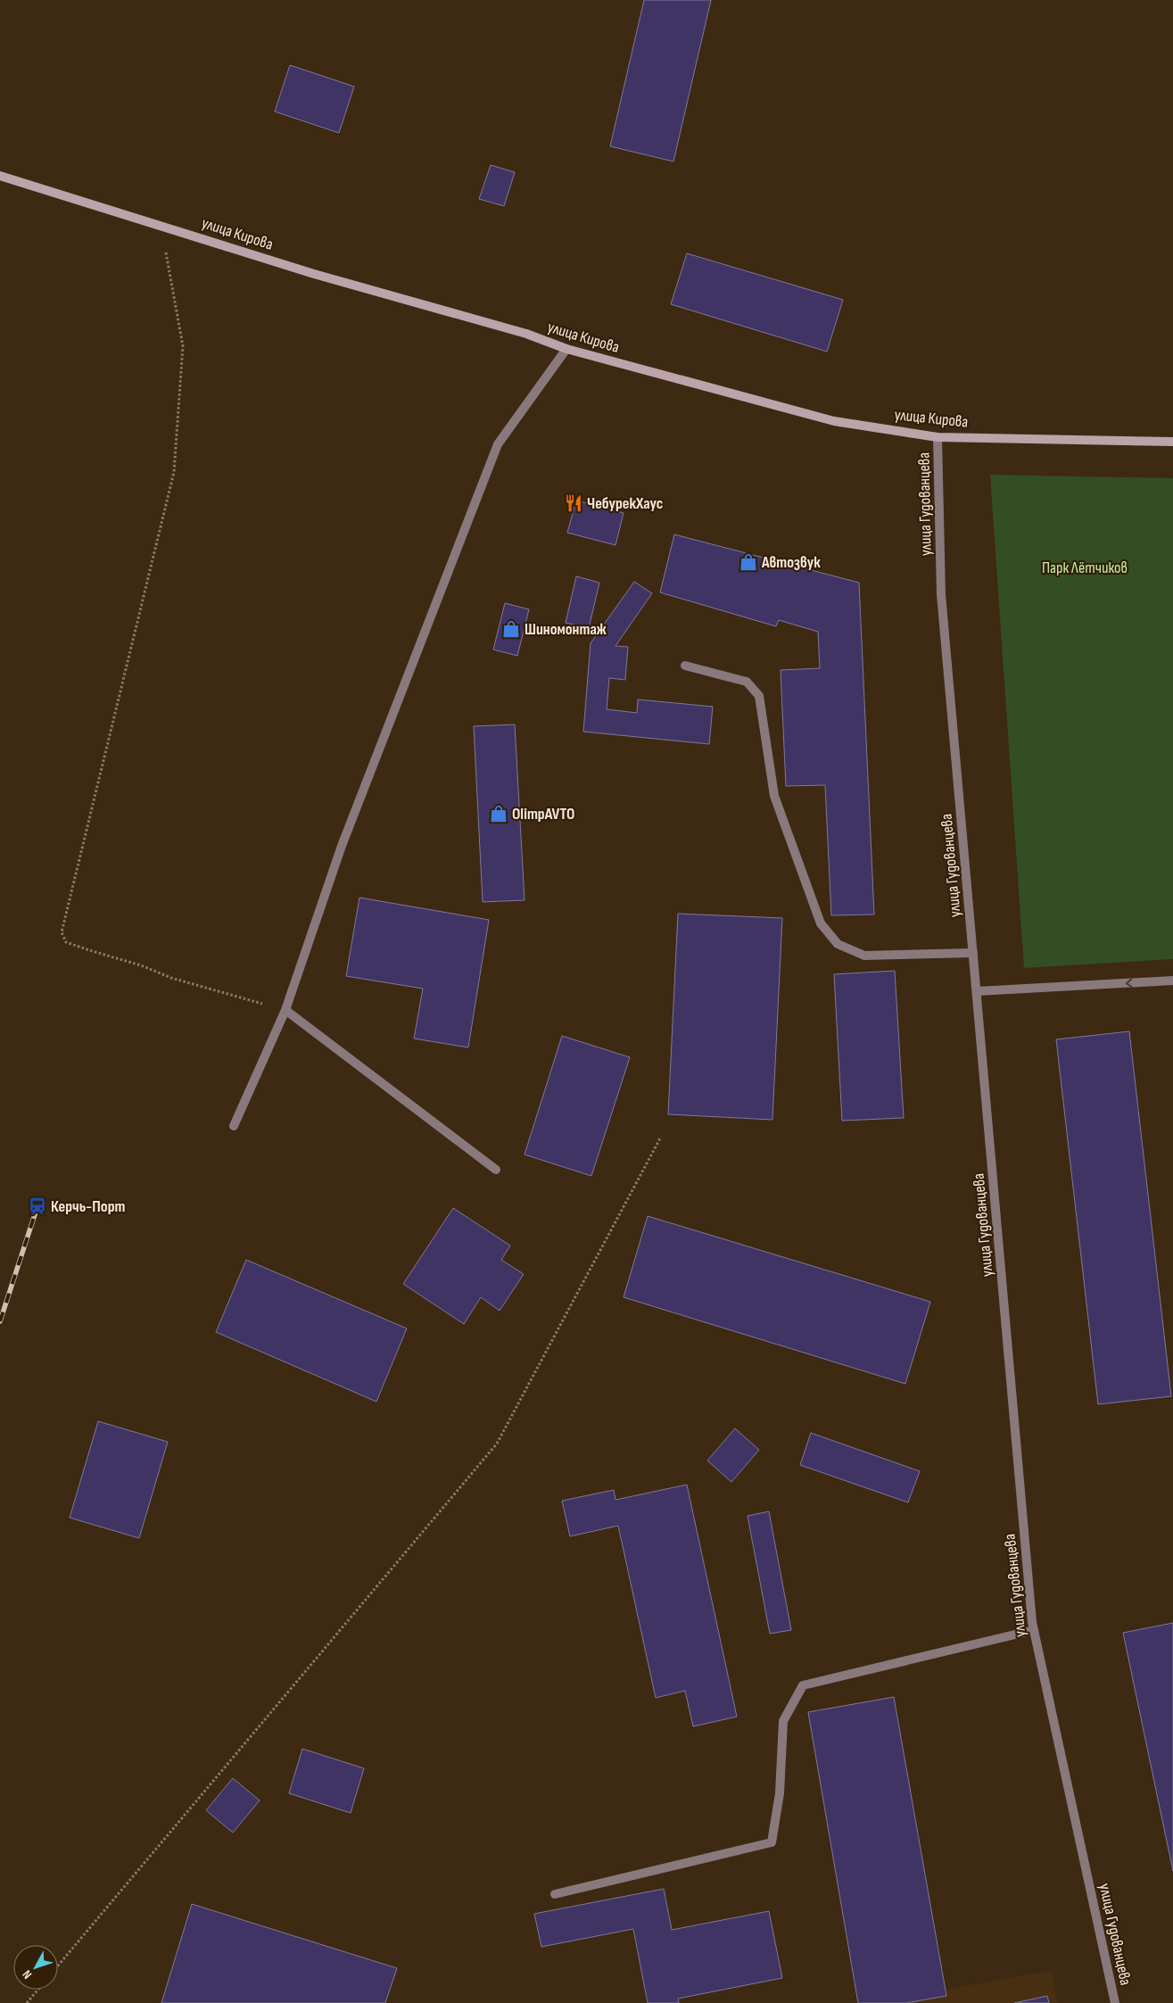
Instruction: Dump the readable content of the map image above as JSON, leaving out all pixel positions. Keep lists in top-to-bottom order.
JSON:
{
  "streets": {
    "main road": ["улица Кирова"],
    "street": ["улица Гудованцева"]
  },
  "crossings": [
    ["улица Кирова", "улица Гудованцева"]
  ],
  "parks": ["Парк Лётчиков"],
  "places": {
    "restaurant": ["ЧебурекХаус"],
    "shop": ["Автозвук", "Шиномонтаж", "OlimpAVTO"],
    "station": ["Керчь-Порт"]
  },
  "north": "bottom left"
}
